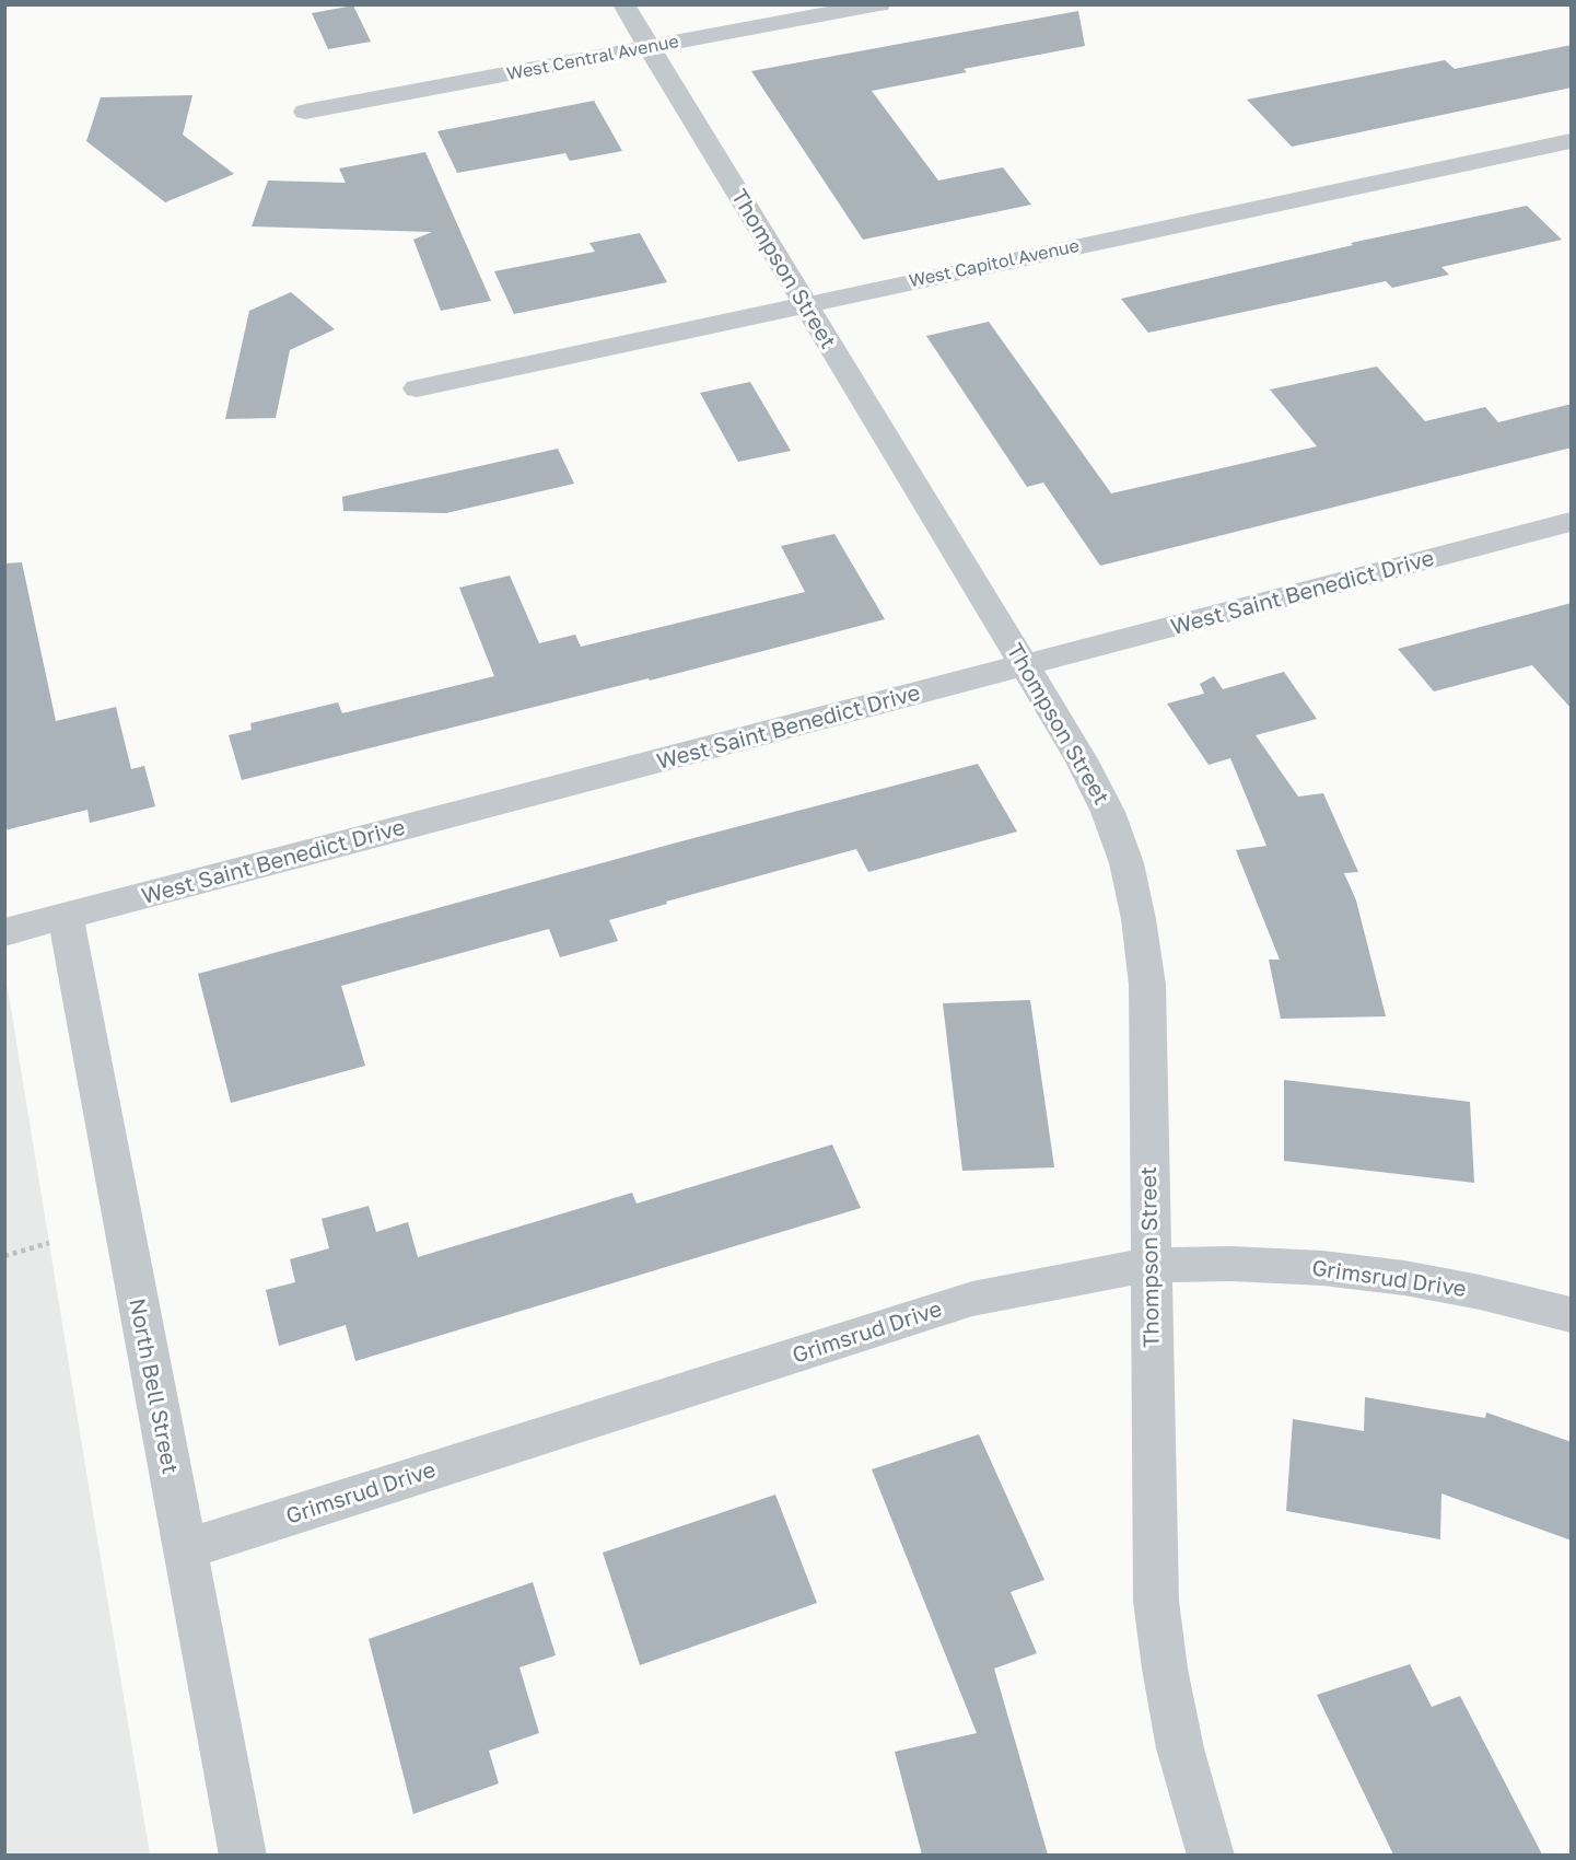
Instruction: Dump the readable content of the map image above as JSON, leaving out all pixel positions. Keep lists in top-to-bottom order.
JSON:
{
  "streets": {
    "street": [
      "West Central Avenue",
      "West Capitol Avenue",
      "Thompson Street",
      "West Saint Benedict Drive",
      "Grimsrud Drive",
      "North Bell Street"
    ]
  },
  "crossings": [
    ["West Central Avenue", "Thompson Street"],
    ["West Capitol Avenue", "Thompson Street"],
    ["Thompson Street", "West Saint Benedict Drive"],
    ["Thompson Street", "Grimsrud Drive"],
    ["West Saint Benedict Drive", "North Bell Street"],
    ["Grimsrud Drive", "North Bell Street"]
  ]
}
